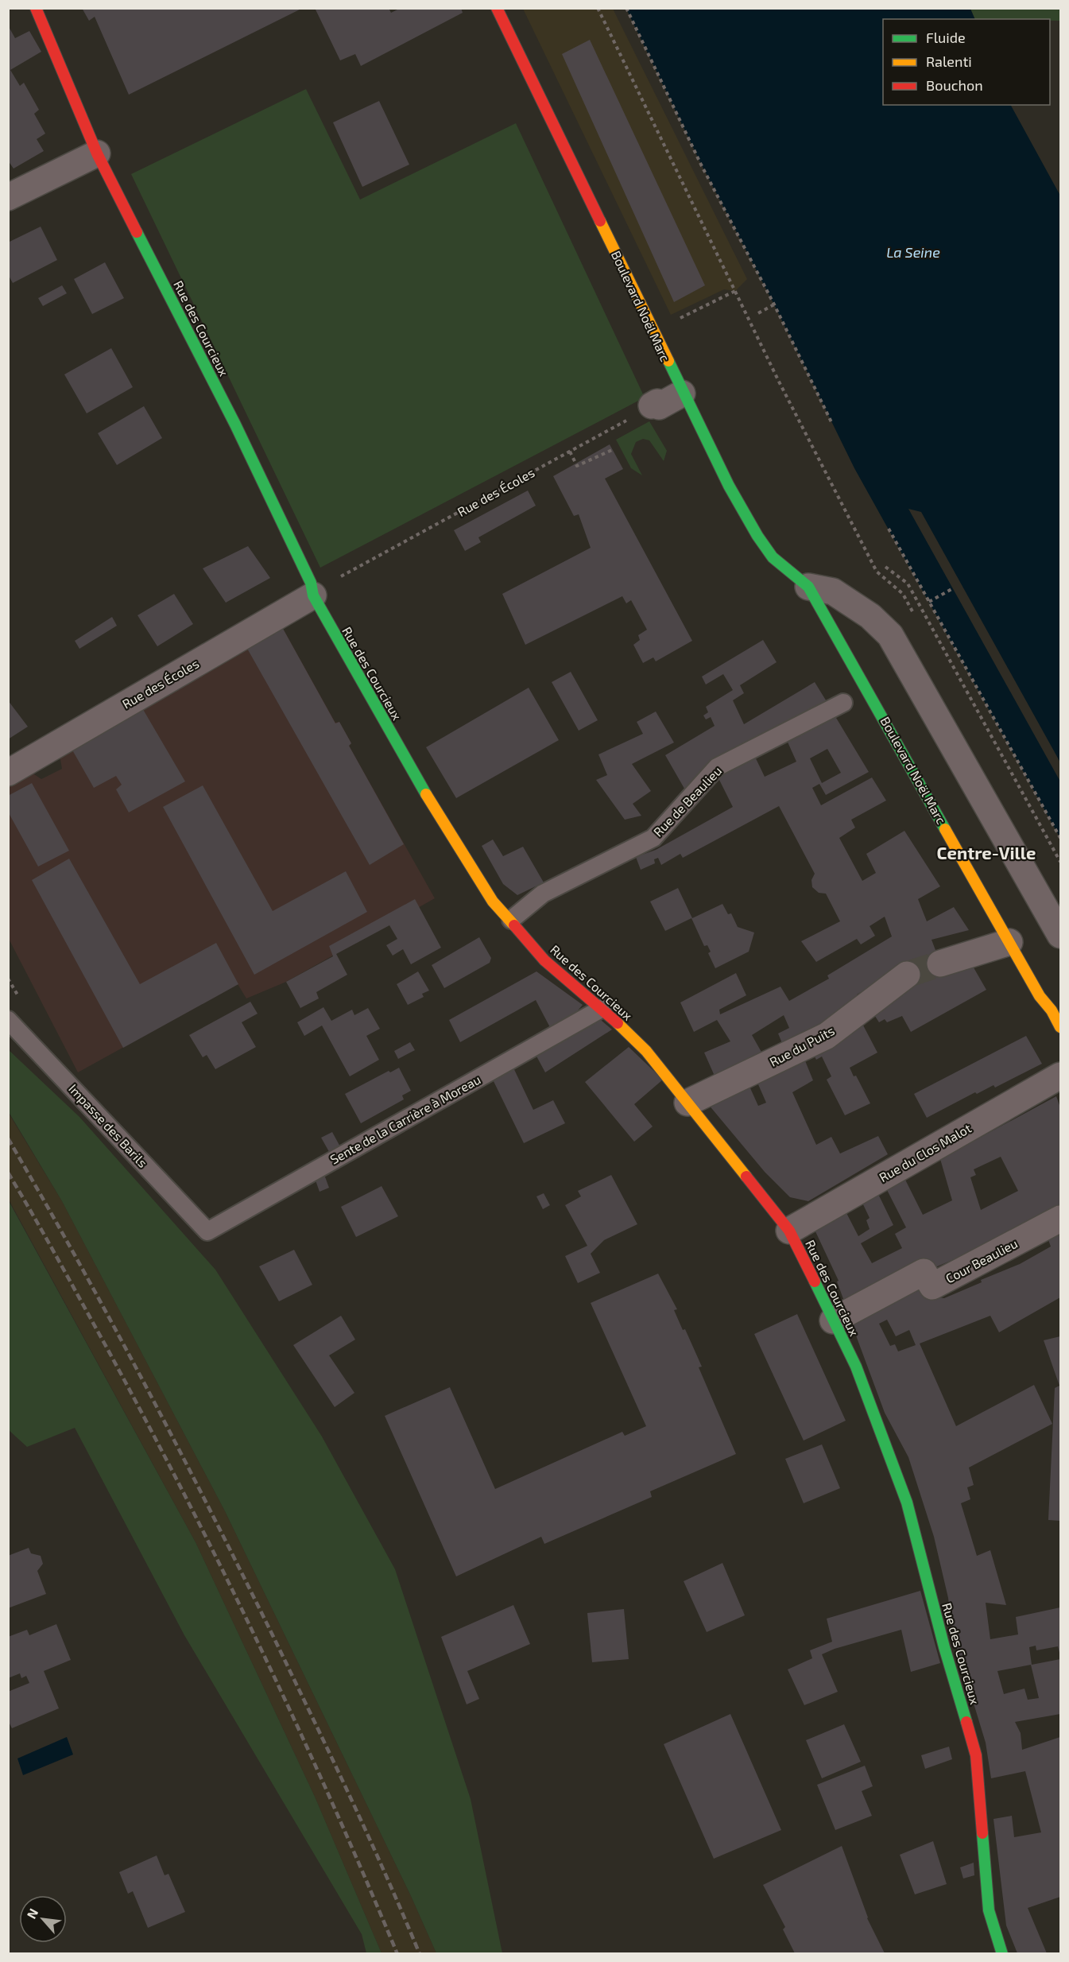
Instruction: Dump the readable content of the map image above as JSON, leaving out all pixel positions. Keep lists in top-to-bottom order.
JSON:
{
  "streets": {
    "street": [
      "Boulevard Noël Marc",
      "Rue des Courcieux",
      "Rue des Écoles",
      "Rue du Puits",
      "Rue du Clos Malot",
      "Cour Beaulieu"
    ],
    "lane": ["Rue de Beaulieu", "Sente de la Carrière à Moreau", "Impasse des Barils"]
  },
  "crossings": [
    ["Rue des Courcieux", "Rue des Écoles"],
    ["Rue des Courcieux", "Rue de Beaulieu"],
    ["Rue des Courcieux", "Rue du Puits"],
    ["Rue des Courcieux", "Sente de la Carrière à Moreau"],
    ["Rue des Courcieux", "Rue du Clos Malot"],
    ["Rue des Courcieux", "Cour Beaulieu"],
    ["Sente de la Carrière à Moreau", "Impasse des Barils"]
  ],
  "districts": ["Centre-Ville"],
  "water": ["La Seine"],
  "legend": ["Fluide", "Ralenti", "Bouchon"],
  "north": "top left"
}
